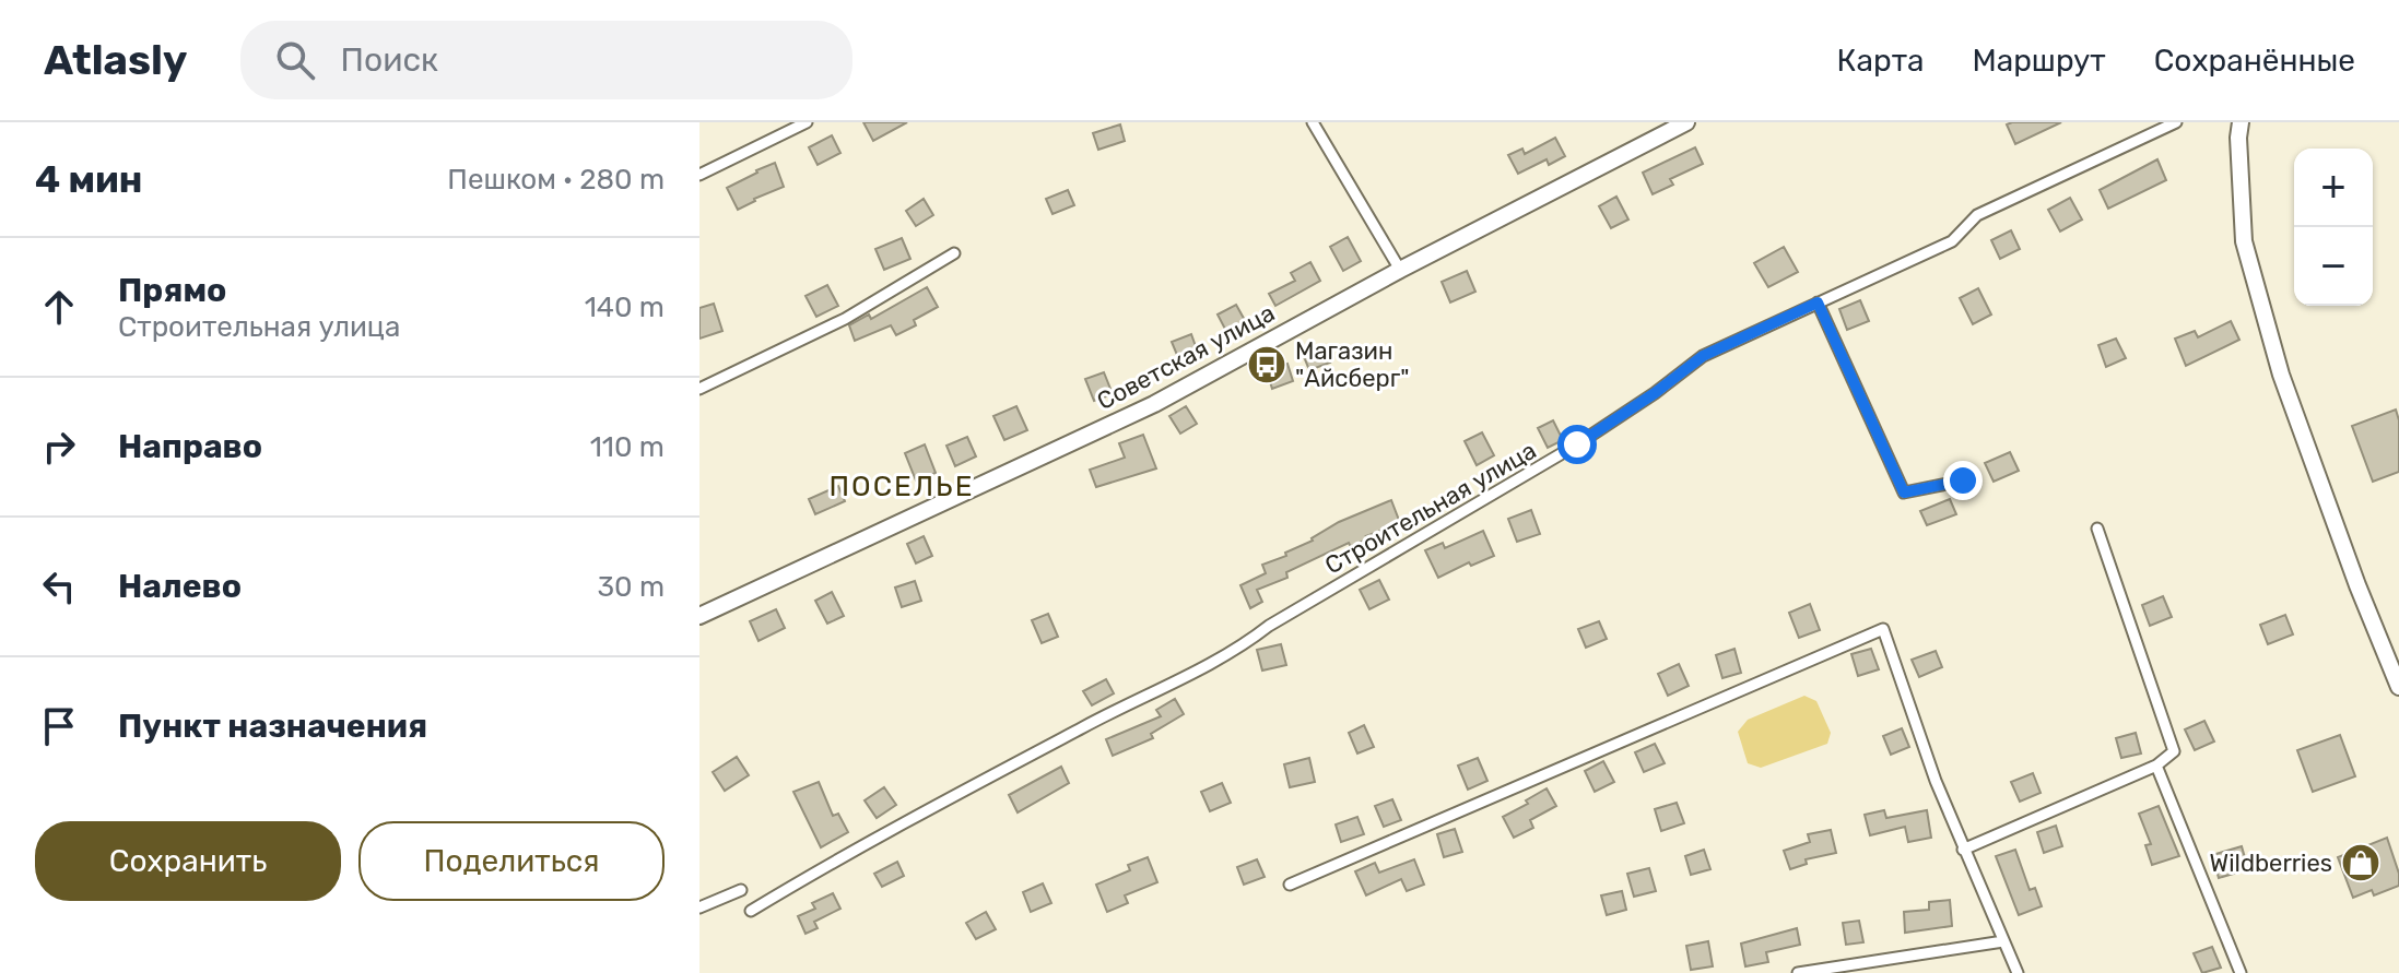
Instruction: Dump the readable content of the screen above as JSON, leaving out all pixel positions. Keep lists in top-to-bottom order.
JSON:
{
  "streets": {
    "main road": ["Советская улица"],
    "street": ["Строительная улица"]
  },
  "districts": ["ПОСЕЛЬЕ"],
  "places": {
    "bus stop": ["Магазин \"Айсберг\""],
    "shop": ["Wildberries"]
  },
  "page": {
    "header": "Atlasly",
    "search": "Поиск",
    "nav": ["Карта", "Маршрут", "Сохранённые"],
    "heading": ["4 мин", "Пешком · 280 m"],
    "map_buttons": ["+", "−"],
    "list": [
      ["Прямо", "Строительная улица", "140 m"],
      ["Направо", "110 m"],
      ["Налево", "30 m"],
      "Пункт назначения"
    ],
    "buttons": ["Сохранить", "Поделиться"]
  }
}
